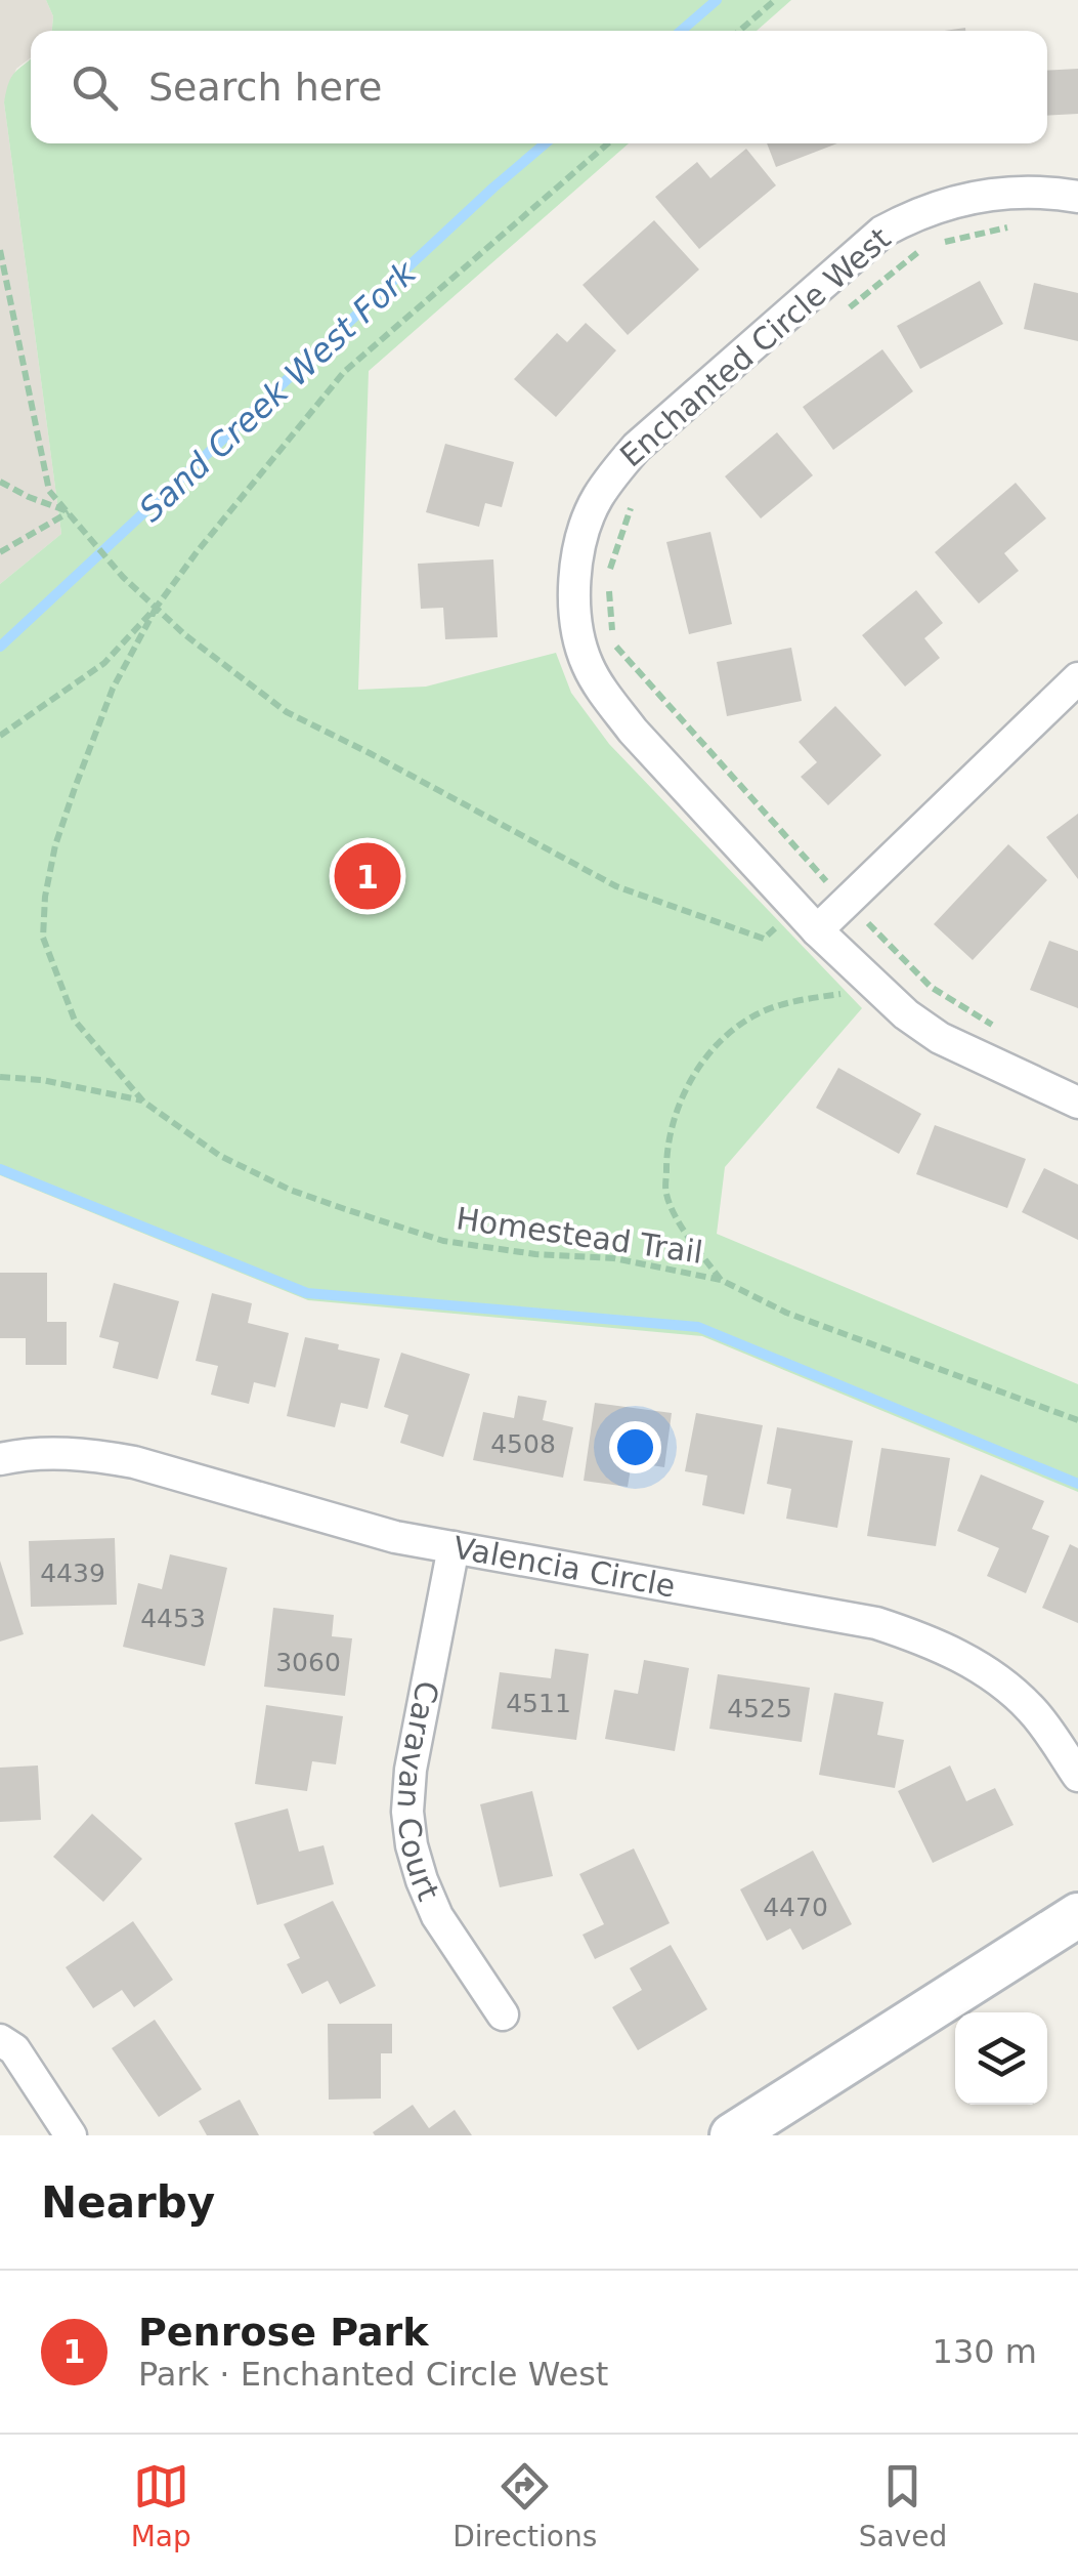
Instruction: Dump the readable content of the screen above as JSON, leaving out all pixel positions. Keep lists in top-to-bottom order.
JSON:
{
  "streets": {
    "street": ["Enchanted Circle West", "Valencia Circle", "Caravan Court"],
    "path": ["Homestead Trail"]
  },
  "crossings": [
    ["Valencia Circle", "Caravan Court"]
  ],
  "water": ["Sand Creek West Fork"],
  "house_numbers": [
    "4508",
    "4439",
    "4453",
    "3060",
    "4511",
    "4525",
    "4470"
  ],
  "page": {
    "search": "Search here",
    "pins": "1",
    "heading": "Nearby",
    "list": [
      {
        "mark": "1",
        "name": "Penrose Park",
        "note": "Park · Enchanted Circle West",
        "value": "130 m"
      }
    ],
    "nav": ["Map", "Directions", "Saved"]
  }
}
